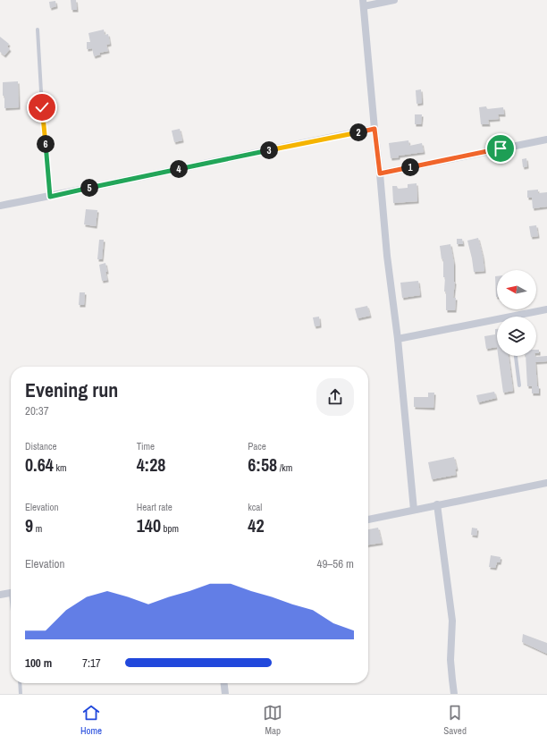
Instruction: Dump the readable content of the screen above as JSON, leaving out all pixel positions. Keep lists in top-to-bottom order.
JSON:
{
  "north": "left",
  "page": {
    "pins": [
      "2",
      "6",
      "3",
      "1",
      "4",
      "5"
    ],
    "heading": ["Evening run", "20:37"],
    "stats": [
      ["Distance", "0.64 km"],
      ["Time", "4:28"],
      ["Pace", "6:58 /km"],
      ["Elevation", "9 m"],
      ["Heart rate", "140 bpm"],
      ["kcal", "42"]
    ],
    "chart": ["Elevation", "49–56 m"],
    "list": [
      {
        "name": "100 m",
        "note": "7:17"
      }
    ],
    "tabs": ["Home", "Map", "Saved"]
  }
}
